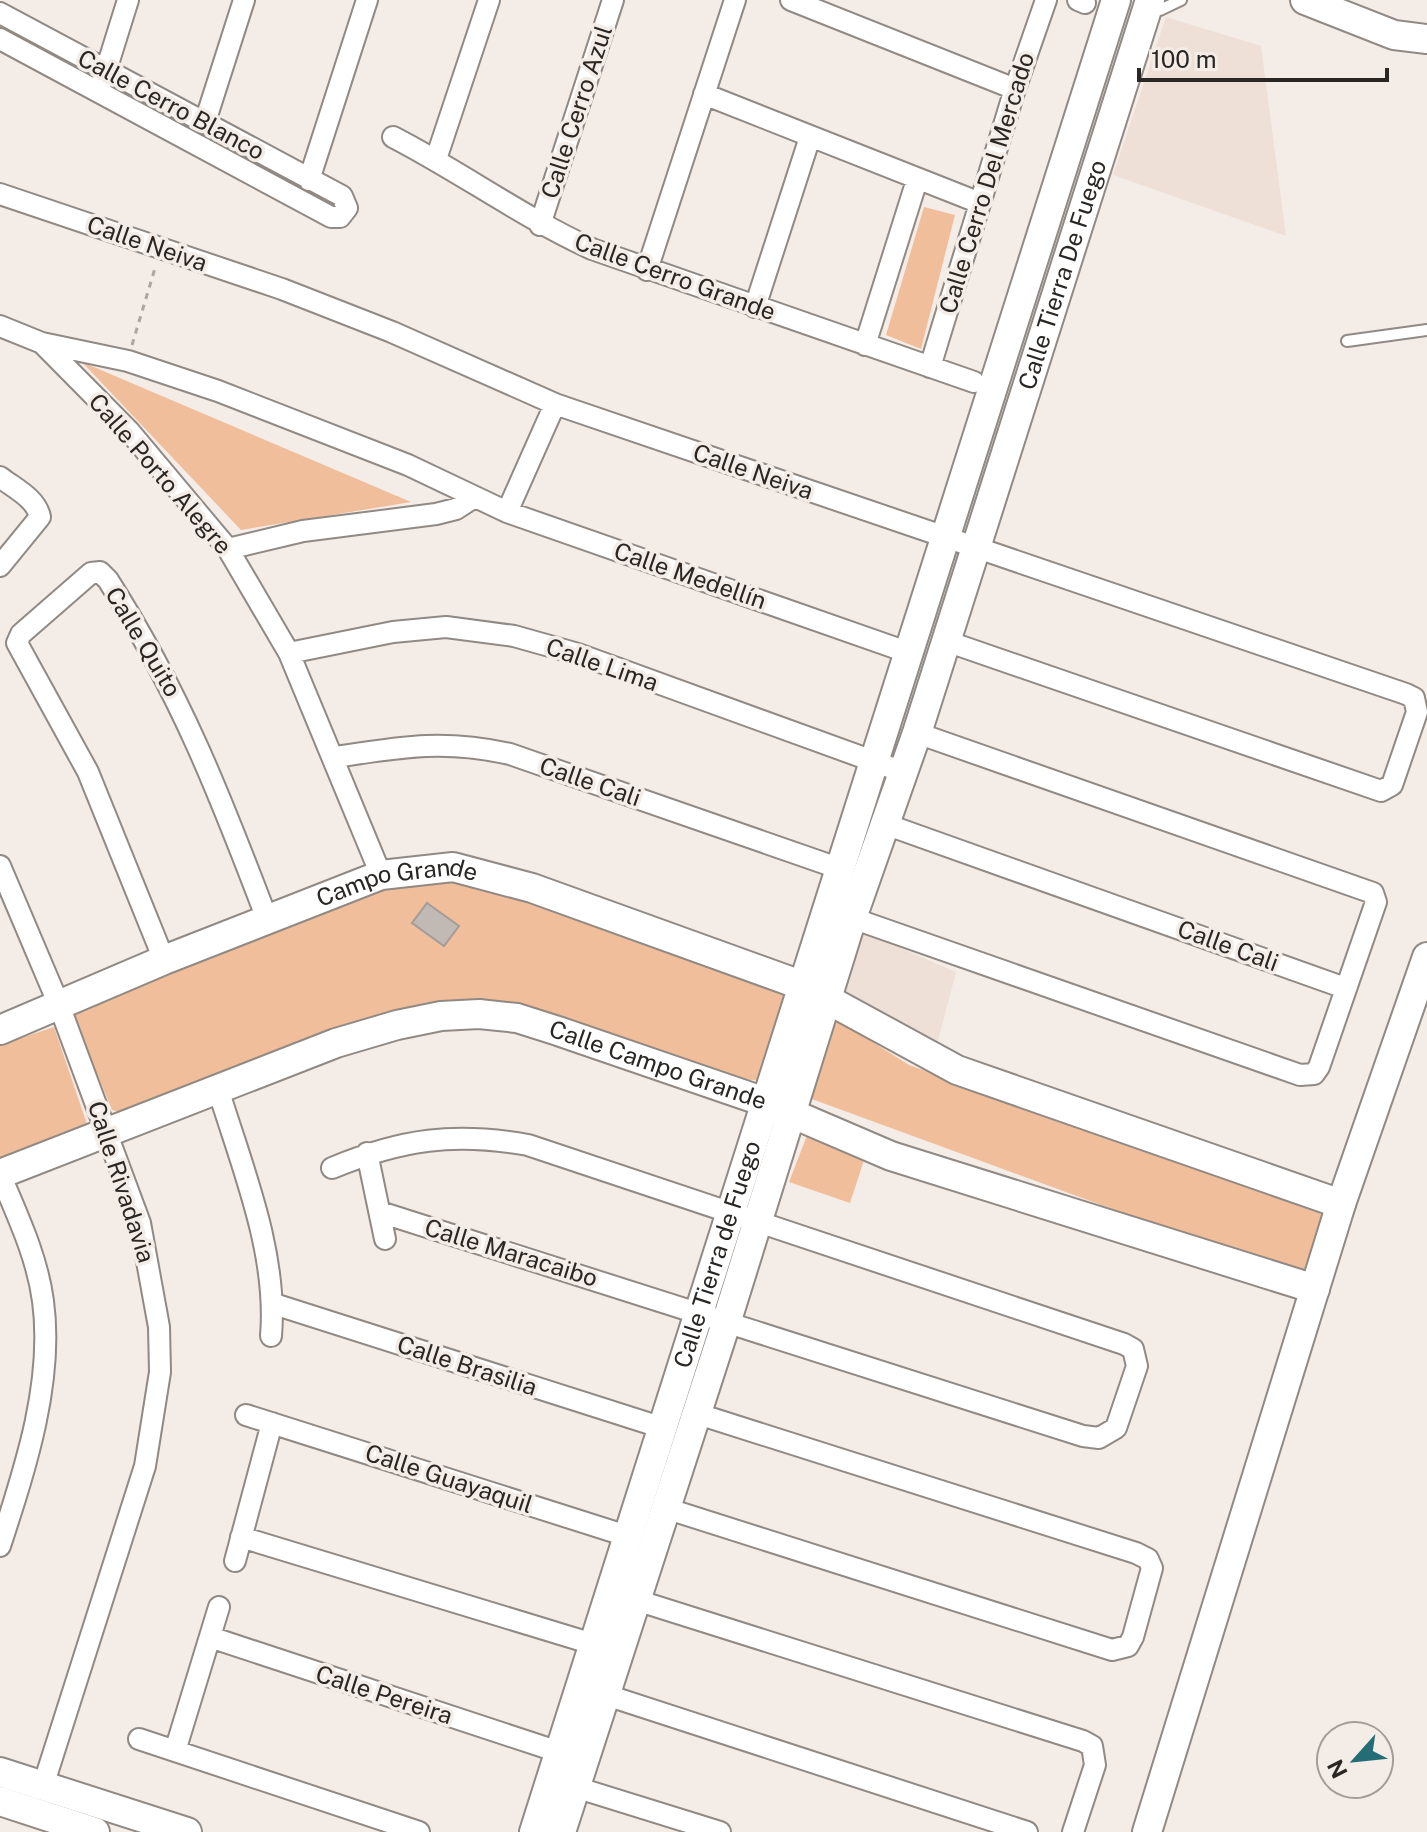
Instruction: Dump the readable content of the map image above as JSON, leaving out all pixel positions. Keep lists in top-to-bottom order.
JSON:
{
  "streets": {
    "street": [
      "Calle Cerro Blanco",
      "Calle Cerro Azul",
      "Calle Cerro Del Mercado",
      "Calle Neiva",
      "Calle Tierra De Fuego",
      "Calle Cerro Grande",
      "Calle Porto Alegre",
      "Calle Medellín",
      "Calle Quito",
      "Calle Lima",
      "Calle Cali",
      "Campo Grande",
      "Calle Campo Grande",
      "Calle Rivadavia",
      "Calle Maracaibo",
      "Calle Tierra de Fuego",
      "Calle Brasilia",
      "Calle Guayaquil",
      "Calle Pereira"
    ]
  },
  "crossings": [
    ["Calle Cerro Azul", "Calle Cerro Grande"],
    ["Calle Cerro Del Mercado", "Calle Cerro Grande"],
    ["Calle Neiva", "Calle Tierra De Fuego"],
    ["Calle Neiva", "Calle Tierra de Fuego"],
    ["Calle Tierra De Fuego", "Calle Tierra de Fuego"],
    ["Calle Porto Alegre", "Calle Medellín"],
    ["Calle Porto Alegre", "Calle Lima"],
    ["Calle Porto Alegre", "Calle Cali"],
    ["Calle Porto Alegre", "Campo Grande"],
    ["Calle Medellín", "Calle Tierra de Fuego"],
    ["Calle Quito", "Campo Grande"],
    ["Calle Lima", "Calle Tierra de Fuego"],
    ["Calle Cali", "Calle Tierra de Fuego"],
    ["Campo Grande", "Calle Rivadavia"],
    ["Campo Grande", "Calle Tierra de Fuego"],
    ["Calle Campo Grande", "Calle Rivadavia"],
    ["Calle Campo Grande", "Calle Tierra de Fuego"],
    ["Calle Maracaibo", "Calle Tierra de Fuego"],
    ["Calle Tierra de Fuego", "Calle Brasilia"],
    ["Calle Tierra de Fuego", "Calle Guayaquil"],
    ["Calle Tierra de Fuego", "Calle Pereira"]
  ],
  "scale_bar": "100 m",
  "north": "bottom left"
}
